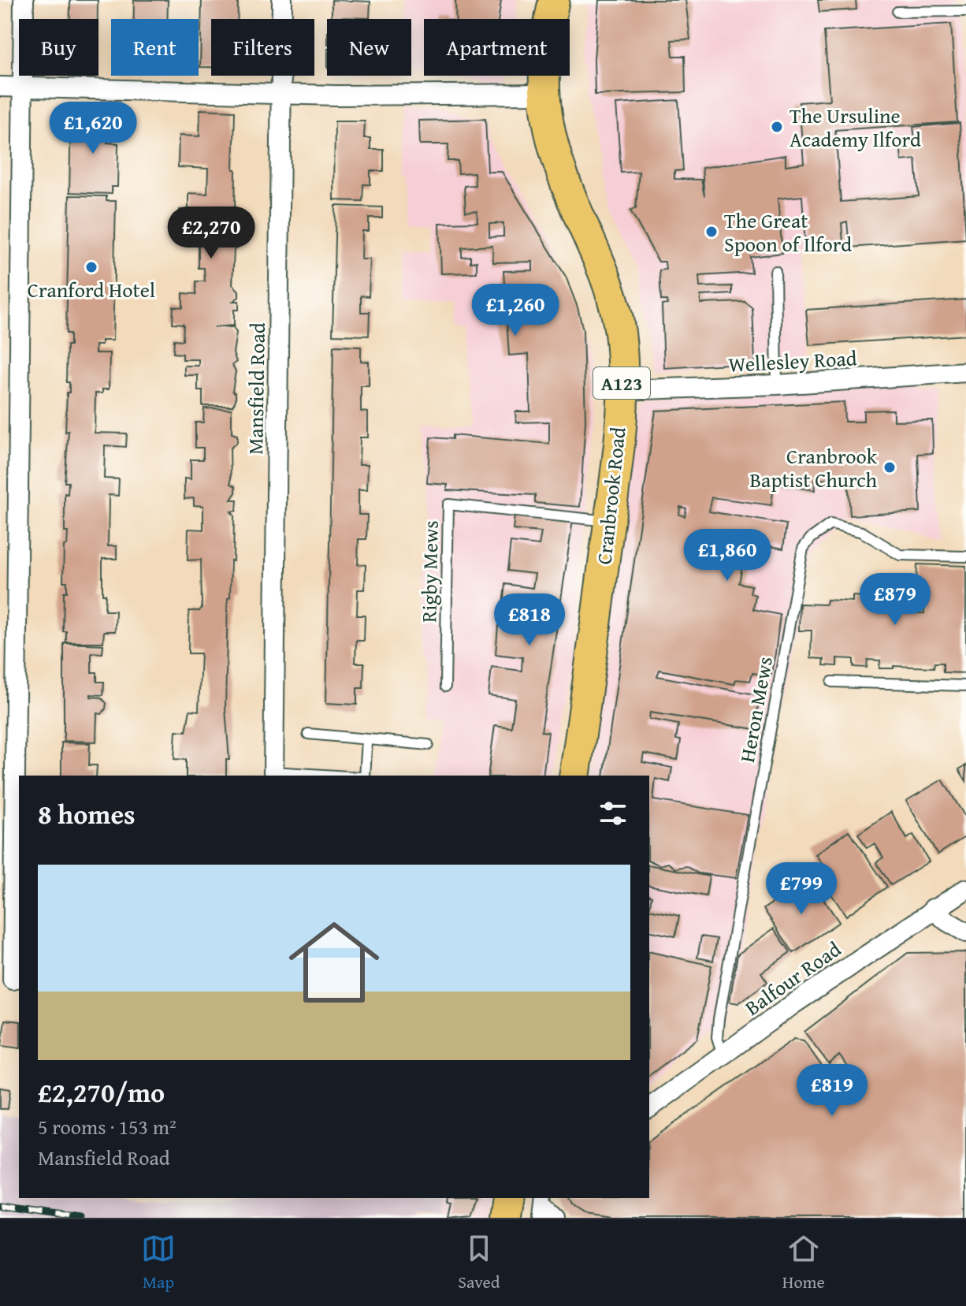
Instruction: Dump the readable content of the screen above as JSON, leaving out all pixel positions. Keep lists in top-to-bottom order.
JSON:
{
  "streets": {
    "main road": ["A123", "Cranbrook Road"],
    "street": ["Wellesley Road", "Mansfield Road", "Balfour Road"],
    "lane": ["Rigby Mews", "Heron Mews"]
  },
  "crossings": [
    ["Wellesley Road", "Cranbrook Road"],
    ["Cranbrook Road", "Rigby Mews"],
    ["Heron Mews", "Balfour Road"]
  ],
  "places": [
    "The Ursuline Academy Ilford",
    "The Great Spoon of Ilford",
    "Cranford Hotel",
    "Cranbrook Baptist Church"
  ],
  "page": {
    "chip": [
      "Buy",
      "Rent",
      "Filters",
      "New",
      "Apartment"
    ],
    "price": [
      "£1,620",
      "£2,270",
      "£1,260",
      "£1,860",
      "£879",
      "£818",
      "£799",
      "£819"
    ],
    "heading": "8 homes",
    "list": [
      {
        "name": "£2,270/mo",
        "note": "5 rooms · 153 m² · Mansfield Road"
      }
    ],
    "tabs": ["Map", "Saved", "Home"]
  }
}
